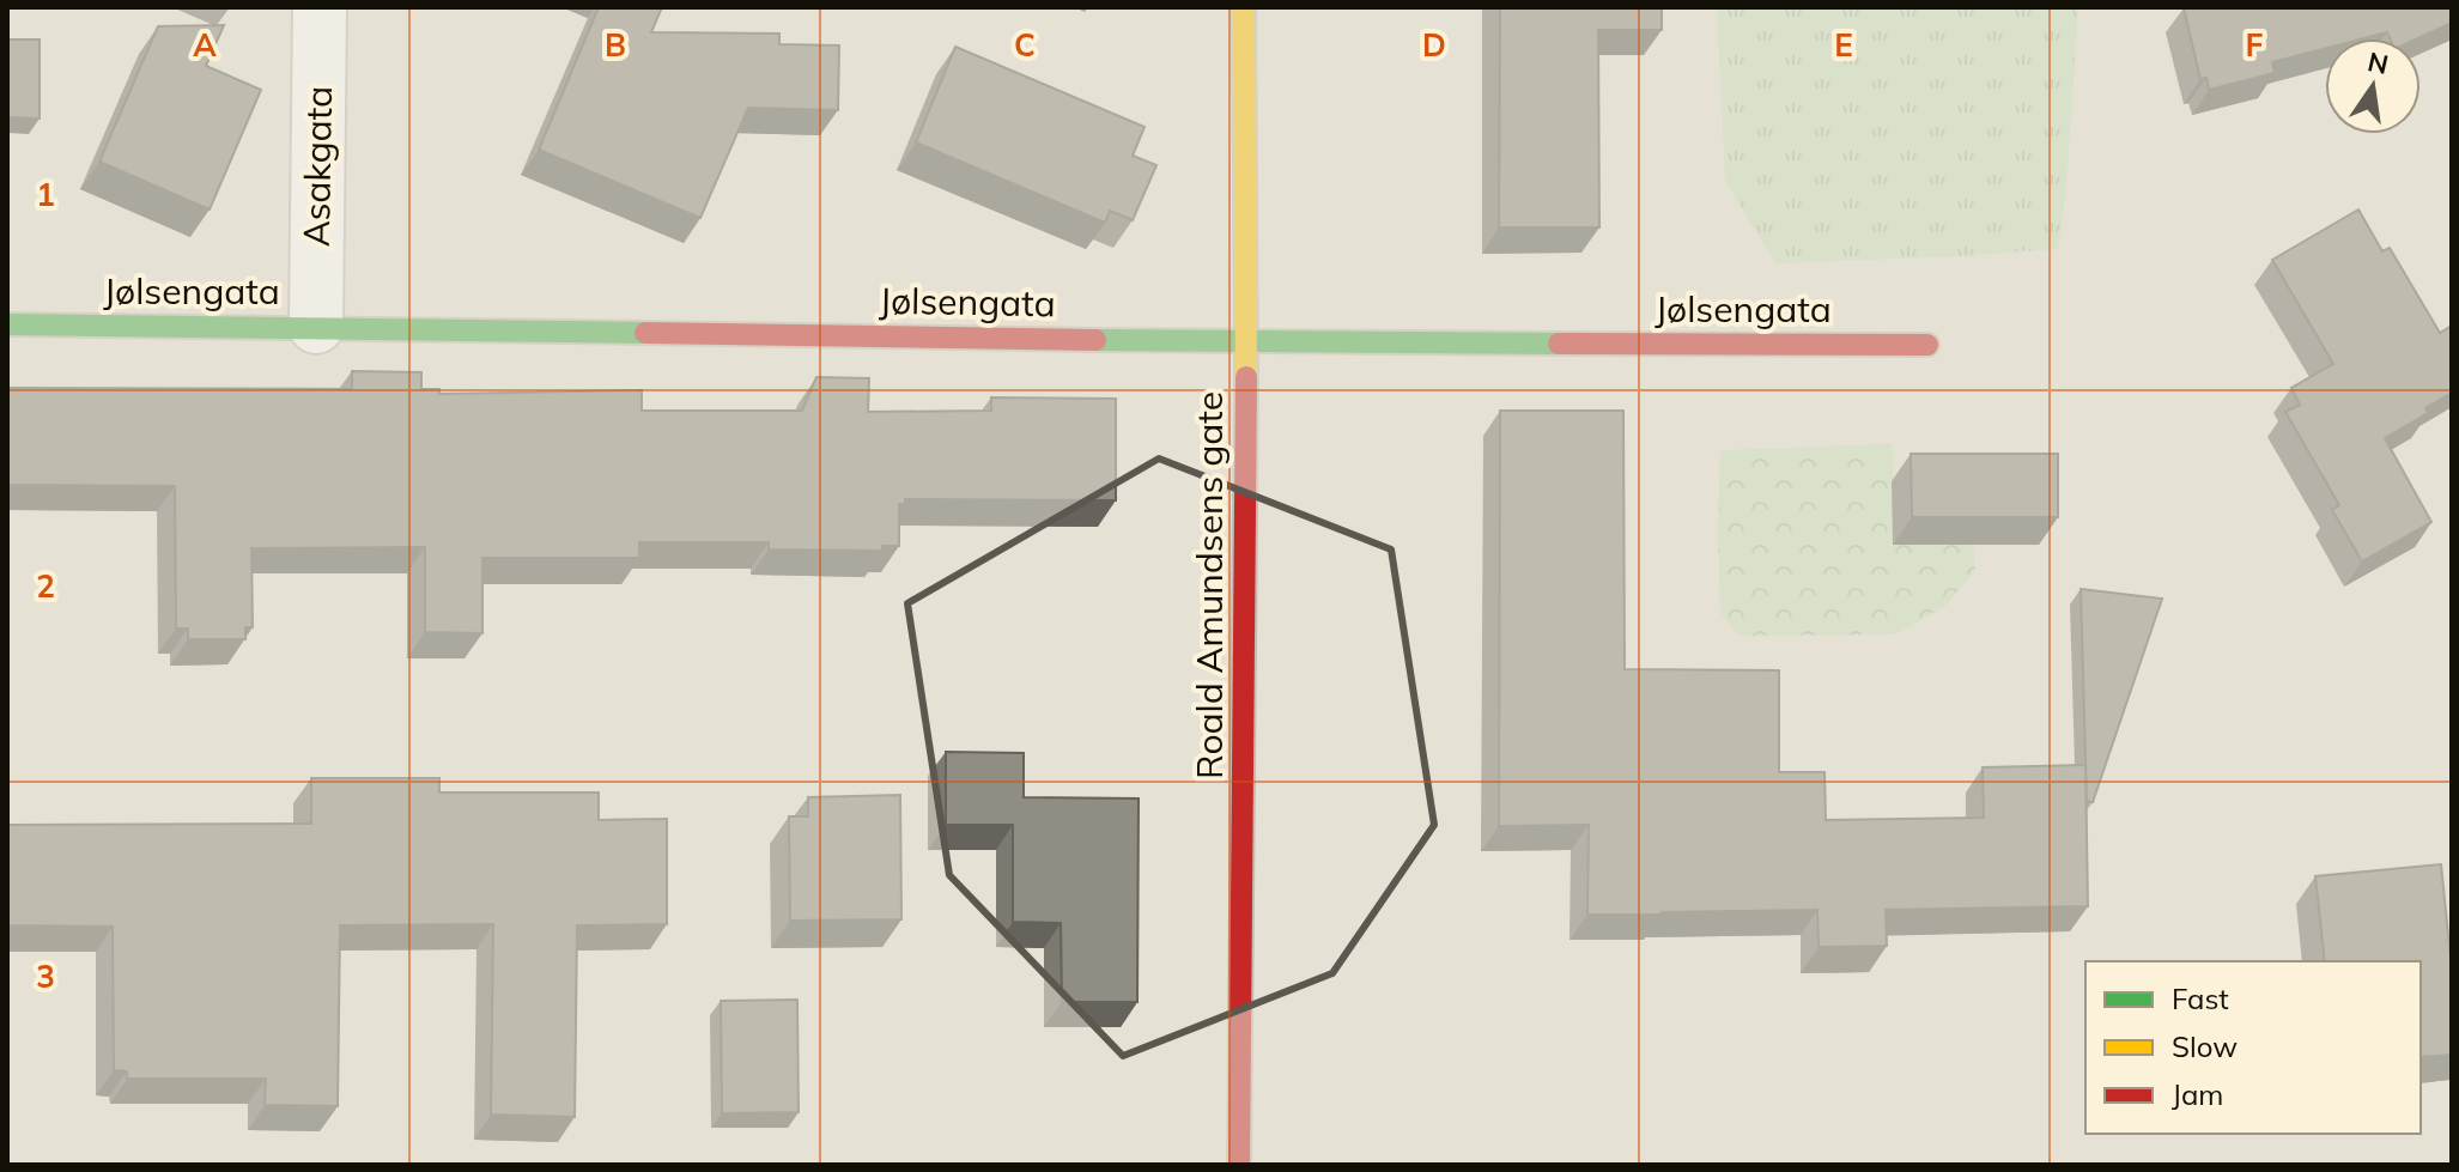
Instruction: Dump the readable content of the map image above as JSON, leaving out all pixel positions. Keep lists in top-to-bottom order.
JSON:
{
  "streets": {
    "street": ["Asakgata", "Jølsengata", "Roald Amundsens gate"]
  },
  "crossings": [
    ["Asakgata", "Jølsengata"],
    ["Jølsengata", "Roald Amundsens gate"]
  ],
  "legend": ["Fast", "Slow", "Jam"],
  "north": "top",
  "grid": {
    "columns": [
      "A",
      "B",
      "C",
      "D",
      "E",
      "F"
    ],
    "rows": ["1", "2", "3"]
  }
}
